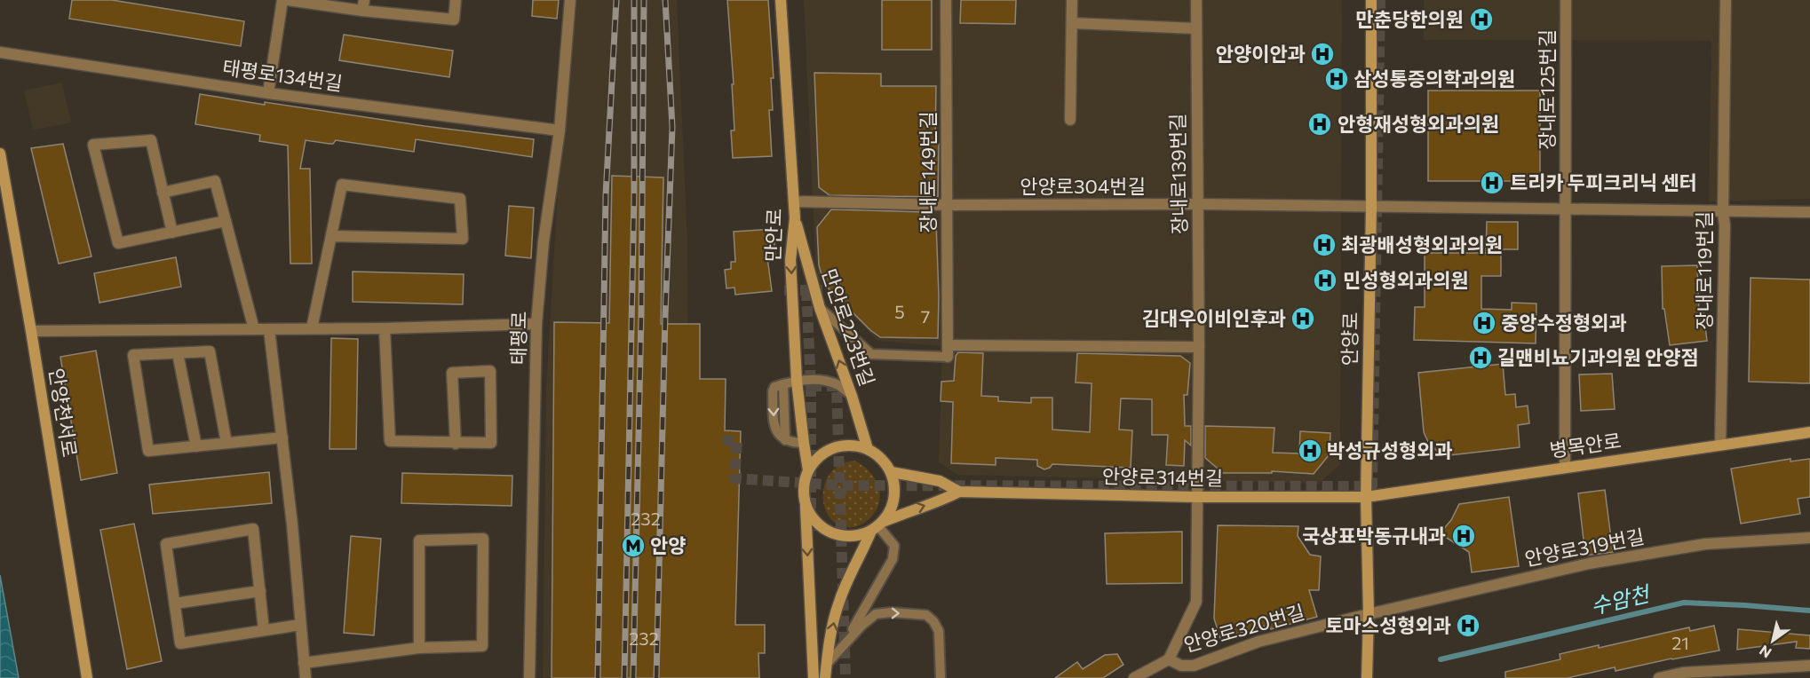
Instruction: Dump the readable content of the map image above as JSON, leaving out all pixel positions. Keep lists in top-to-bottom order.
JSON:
{
  "streets": {
    "street": [
      "태평로134번길",
      "장내로125번길",
      "장내로149번길",
      "장내로139번길",
      "안양로304번길",
      "만안로",
      "장내로119번길",
      "만안로223번길",
      "태평로",
      "안양로",
      "안양천서로",
      "병목안로",
      "안양로314번길",
      "안양로319번길",
      "안양로320번길"
    ]
  },
  "crossings": [
    ["태평로134번길", "태평로"],
    ["장내로125번길", "안양로304번길"],
    ["장내로125번길", "병목안로"],
    ["장내로149번길", "안양로304번길"],
    ["장내로139번길", "안양로304번길"],
    ["장내로139번길", "안양로314번길"],
    ["장내로139번길", "안양로320번길"],
    ["안양로304번길", "만안로"],
    ["안양로304번길", "장내로119번길"],
    ["안양로304번길", "안양로"],
    ["만안로", "만안로223번길"],
    ["장내로119번길", "병목안로"],
    ["안양로", "병목안로"],
    ["안양로", "안양로314번길"],
    ["안양로", "안양로319번길"],
    ["안양로", "안양로320번길"],
    ["병목안로", "안양로314번길"],
    ["안양로319번길", "안양로320번길"]
  ],
  "one_way": ["만안로223번길"],
  "water": ["수암천"],
  "places": {
    "hospital": [
      "만춘당한의원",
      "안양이안과",
      "삼성통증의학과의원",
      "안형재성형외과의원",
      "트리카 두피크리닉 센터",
      "최광배성형외과의원",
      "민성형외과의원",
      "김대우이비인후과",
      "중앙수정형외과",
      "길맨비뇨기과의원 안양점",
      "박성규성형외과",
      "국상표박동규내과",
      "토마스성형외과"
    ],
    "metro station": ["안양"]
  },
  "house_numbers": [
    "5",
    "7",
    "232",
    "232",
    "21"
  ],
  "north": "bottom left"
}
